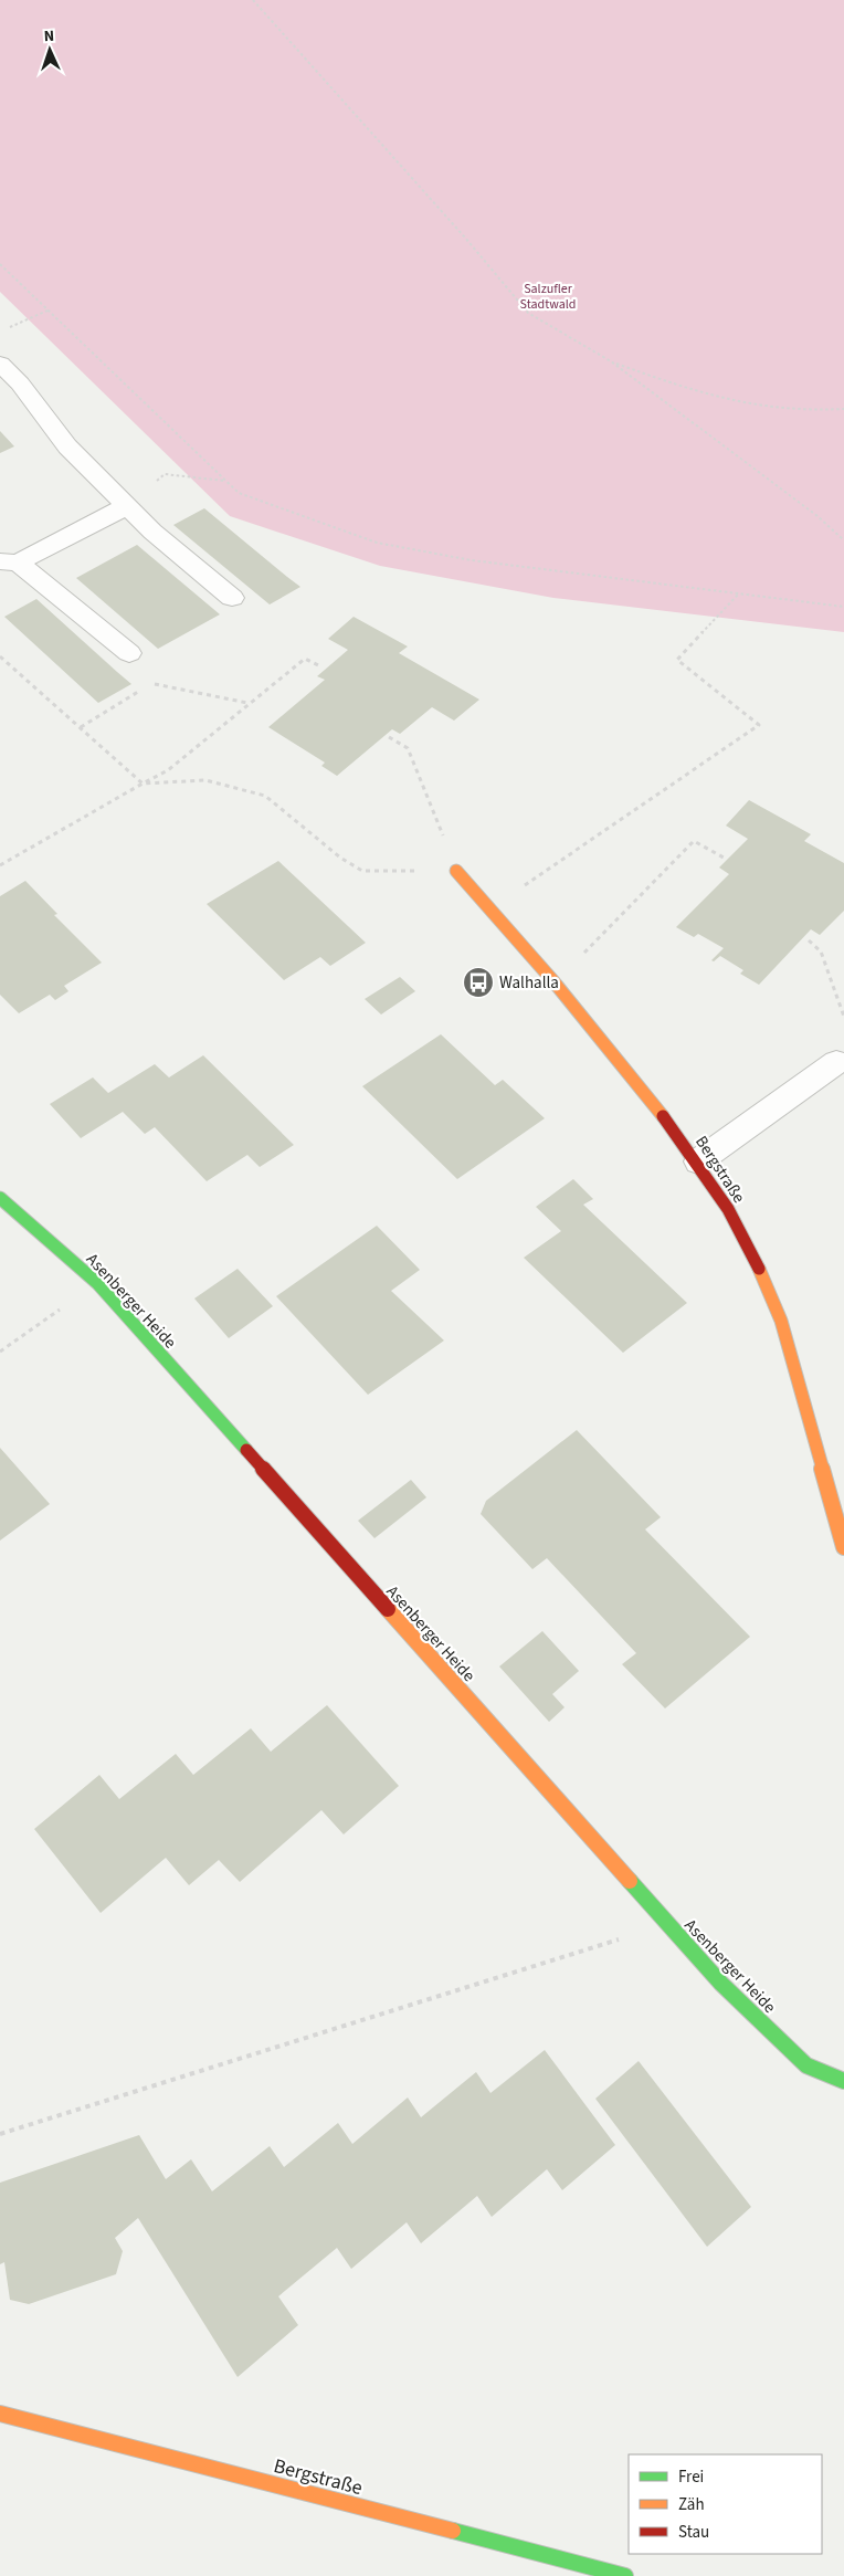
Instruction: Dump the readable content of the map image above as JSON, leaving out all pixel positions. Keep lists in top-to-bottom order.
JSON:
{
  "streets": {
    "street": ["Bergstraße", "Asenberger Heide"]
  },
  "parks": ["Salzufler Stadtwald"],
  "places": {
    "bus stop": ["Walhalla"]
  },
  "legend": ["Frei", "Zäh", "Stau"],
  "north": "top"
}
